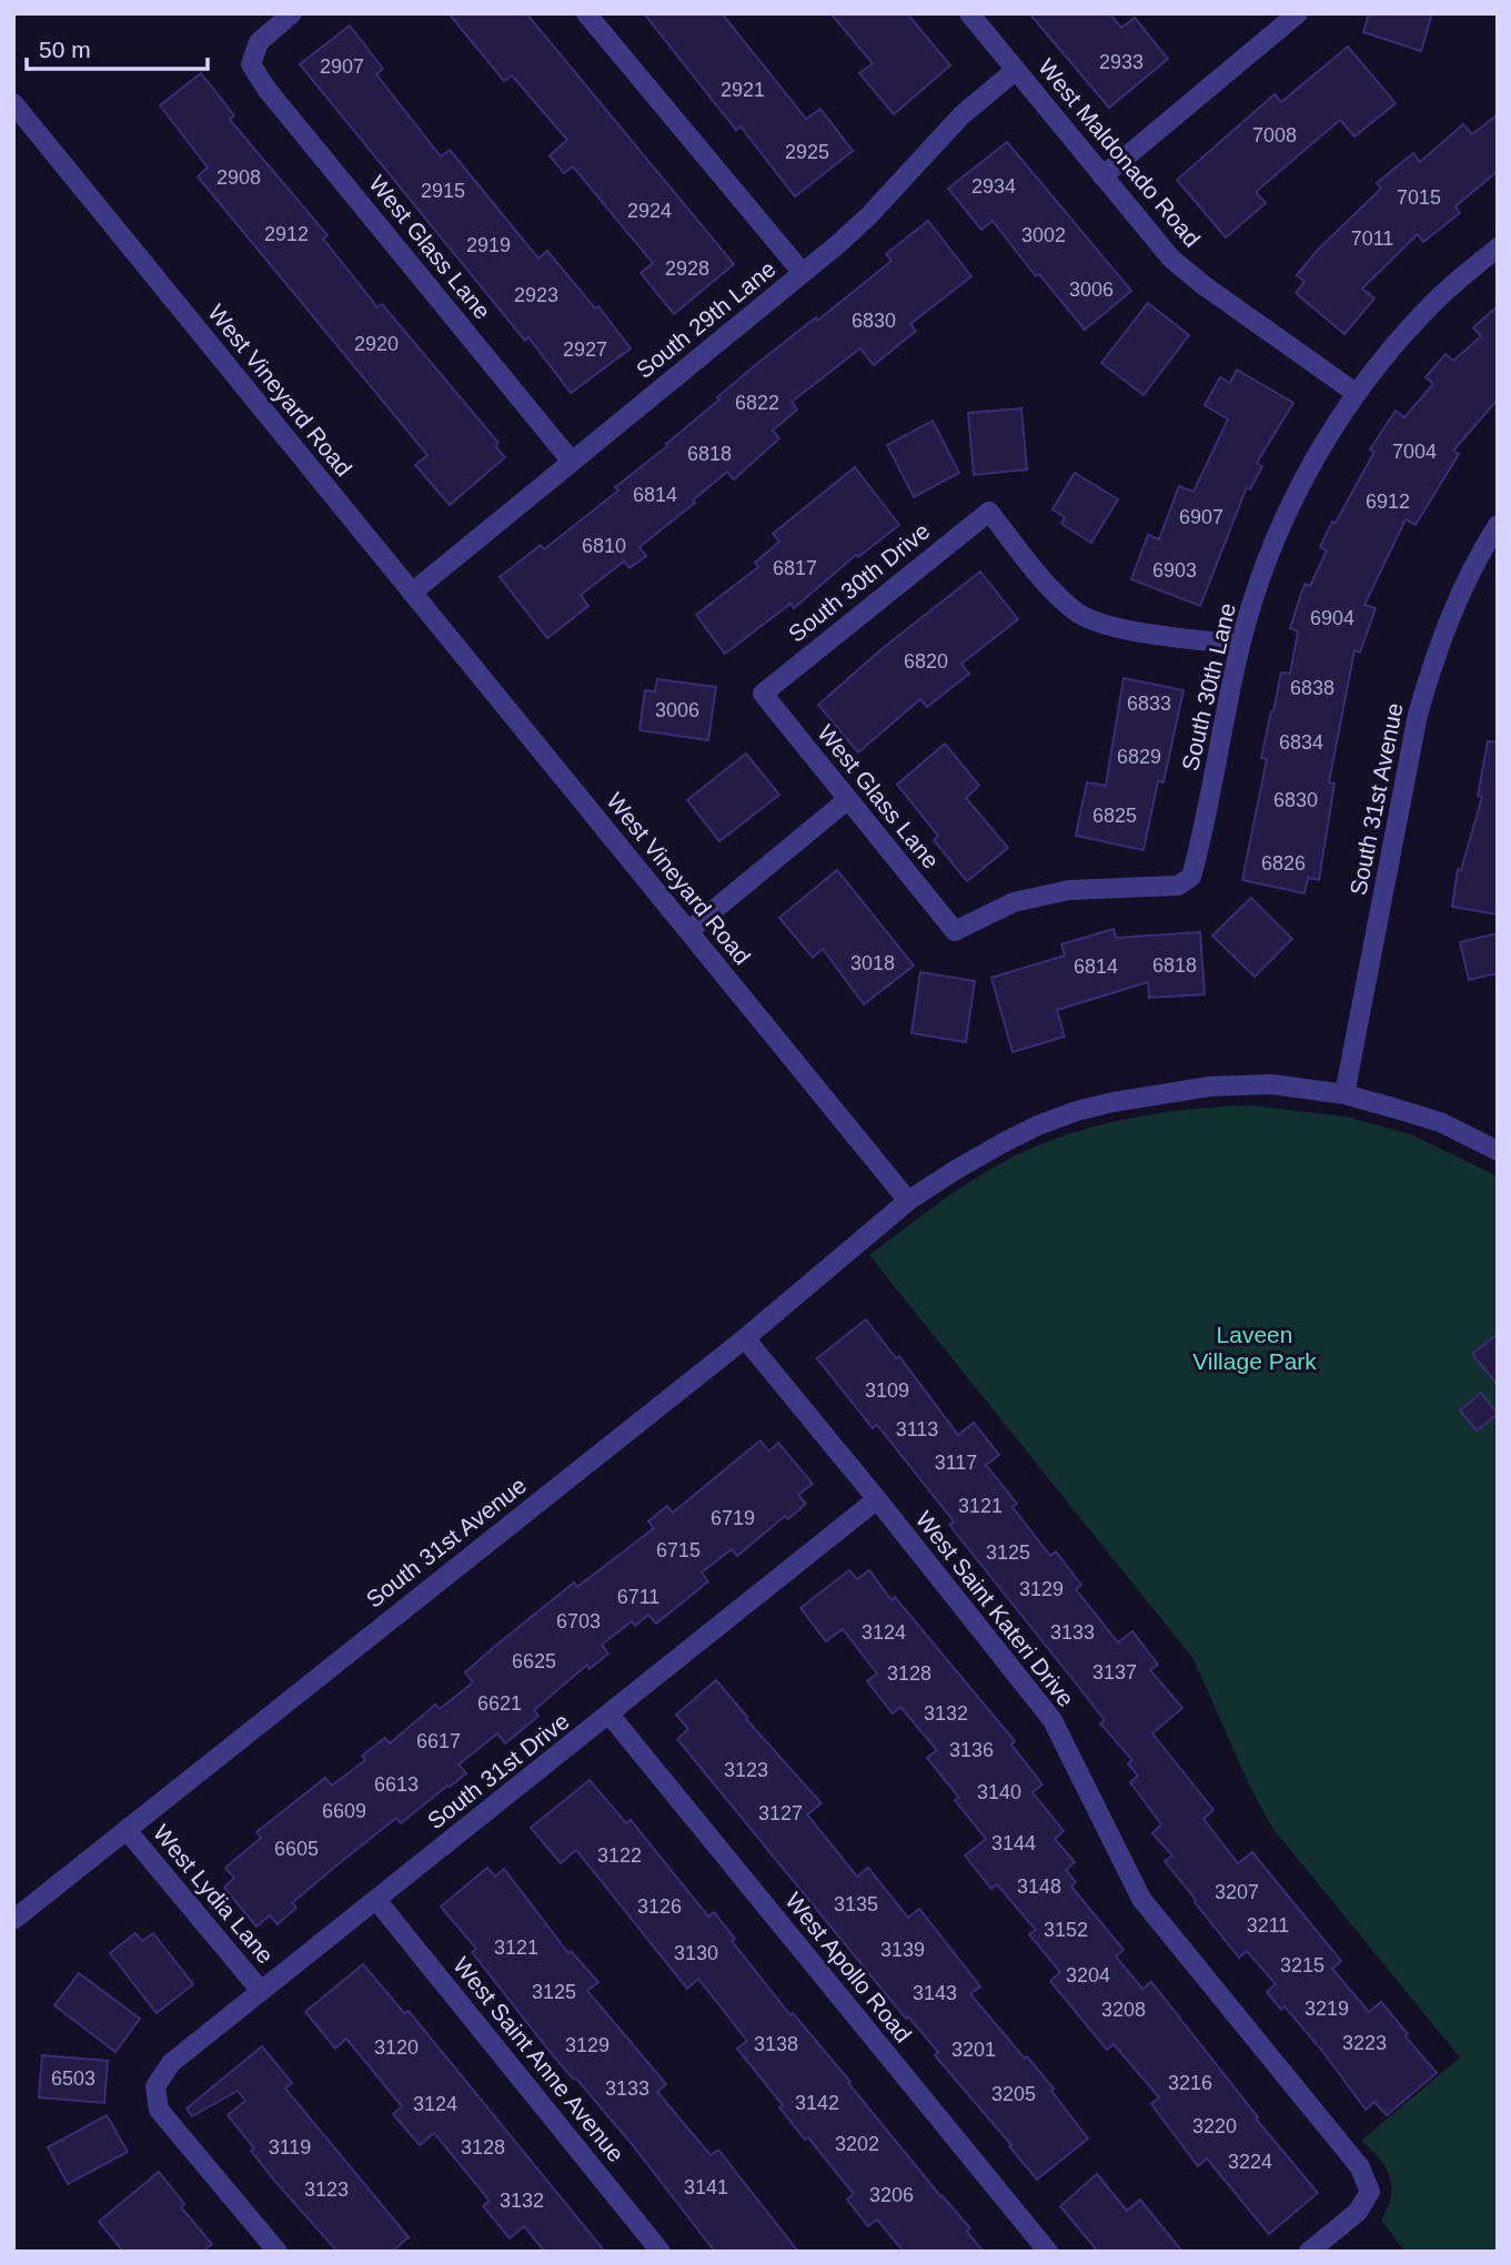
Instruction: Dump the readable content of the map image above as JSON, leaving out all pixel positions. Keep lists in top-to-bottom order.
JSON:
{
  "streets": {
    "street": [
      "West Maldonado Road",
      "West Glass Lane",
      "South 29th Lane",
      "West Vineyard Road",
      "South 30th Drive",
      "South 30th Lane",
      "South 31st Avenue",
      "West Saint Kateri Drive",
      "South 31st Drive",
      "West Lydia Lane",
      "West Apollo Road",
      "West Saint Anne Avenue"
    ]
  },
  "crossings": [
    ["West Maldonado Road", "South 29th Lane"],
    ["West Maldonado Road", "South 30th Lane"],
    ["West Glass Lane", "South 29th Lane"],
    ["West Glass Lane", "South 30th Drive"],
    ["West Glass Lane", "South 30th Lane"],
    ["South 29th Lane", "West Vineyard Road"],
    ["West Vineyard Road", "South 31st Avenue"],
    ["South 30th Drive", "South 30th Lane"],
    ["South 31st Avenue", "West Saint Kateri Drive"],
    ["South 31st Avenue", "West Lydia Lane"],
    ["West Saint Kateri Drive", "South 31st Drive"],
    ["South 31st Drive", "West Lydia Lane"],
    ["South 31st Drive", "West Apollo Road"],
    ["South 31st Drive", "West Saint Anne Avenue"]
  ],
  "parks": ["Laveen Village Park"],
  "house_numbers": [
    "2933",
    "2907",
    "2921",
    "7008",
    "2925",
    "2908",
    "2934",
    "2915",
    "7015",
    "2924",
    "2912",
    "3002",
    "7011",
    "2919",
    "2928",
    "3006",
    "2923",
    "6830",
    "2920",
    "2927",
    "6822",
    "7004",
    "6818",
    "6814",
    "6912",
    "6907",
    "6810",
    "6817",
    "6903",
    "6904",
    "6820",
    "6838",
    "6833",
    "3006",
    "6834",
    "6829",
    "6830",
    "6825",
    "6826",
    "3018",
    "6818",
    "6814",
    "3109",
    "3113",
    "3117",
    "3121",
    "6719",
    "6715",
    "3125",
    "3129",
    "6711",
    "6703",
    "3124",
    "3133",
    "6625",
    "3137",
    "3128",
    "6621",
    "3132",
    "6617",
    "3136",
    "3123",
    "6613",
    "3140",
    "6609",
    "3127",
    "3144",
    "6605",
    "3122",
    "3148",
    "3207",
    "3135",
    "3126",
    "3211",
    "3152",
    "3121",
    "3139",
    "3130",
    "3215",
    "3204",
    "3125",
    "3143",
    "3219",
    "3208",
    "3223",
    "3138",
    "3129",
    "3120",
    "3201",
    "6503",
    "3216",
    "3133",
    "3205",
    "3142",
    "3124",
    "3220",
    "3202",
    "3119",
    "3128",
    "3224",
    "3141",
    "3123",
    "3206",
    "3132"
  ],
  "scale_bar": "50 m"
}
